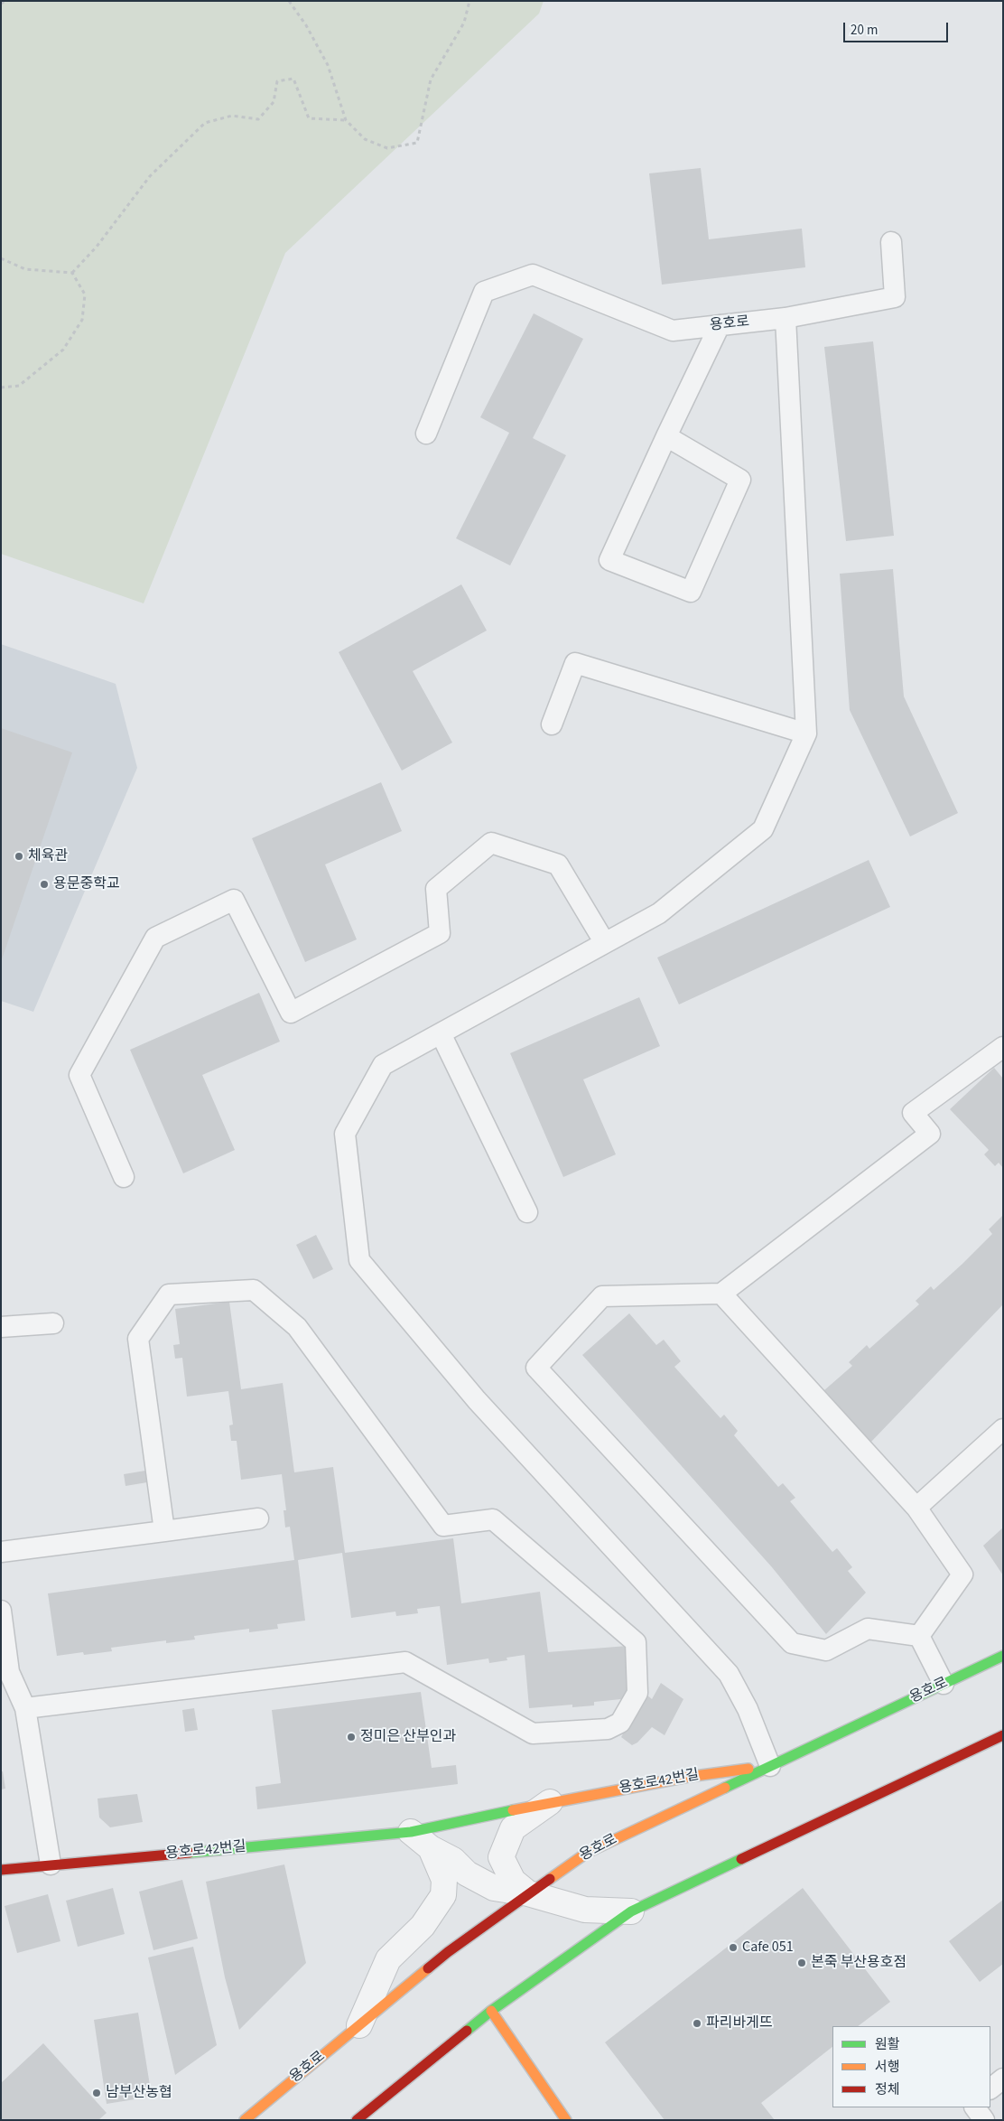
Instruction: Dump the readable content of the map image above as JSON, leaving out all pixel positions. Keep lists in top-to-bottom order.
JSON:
{
  "streets": {
    "main road": ["용호로", "용호로42번길"]
  },
  "crossings": [
    ["용호로", "용호로42번길"]
  ],
  "places": [
    "체육관",
    "용문중학교",
    "정미은 산부인과",
    "Cafe 051",
    "본죽 부산용호점",
    "파리바게뜨",
    "남부산농협"
  ],
  "legend": ["원활", "서행", "정체"],
  "scale_bar": "20 m"
}
